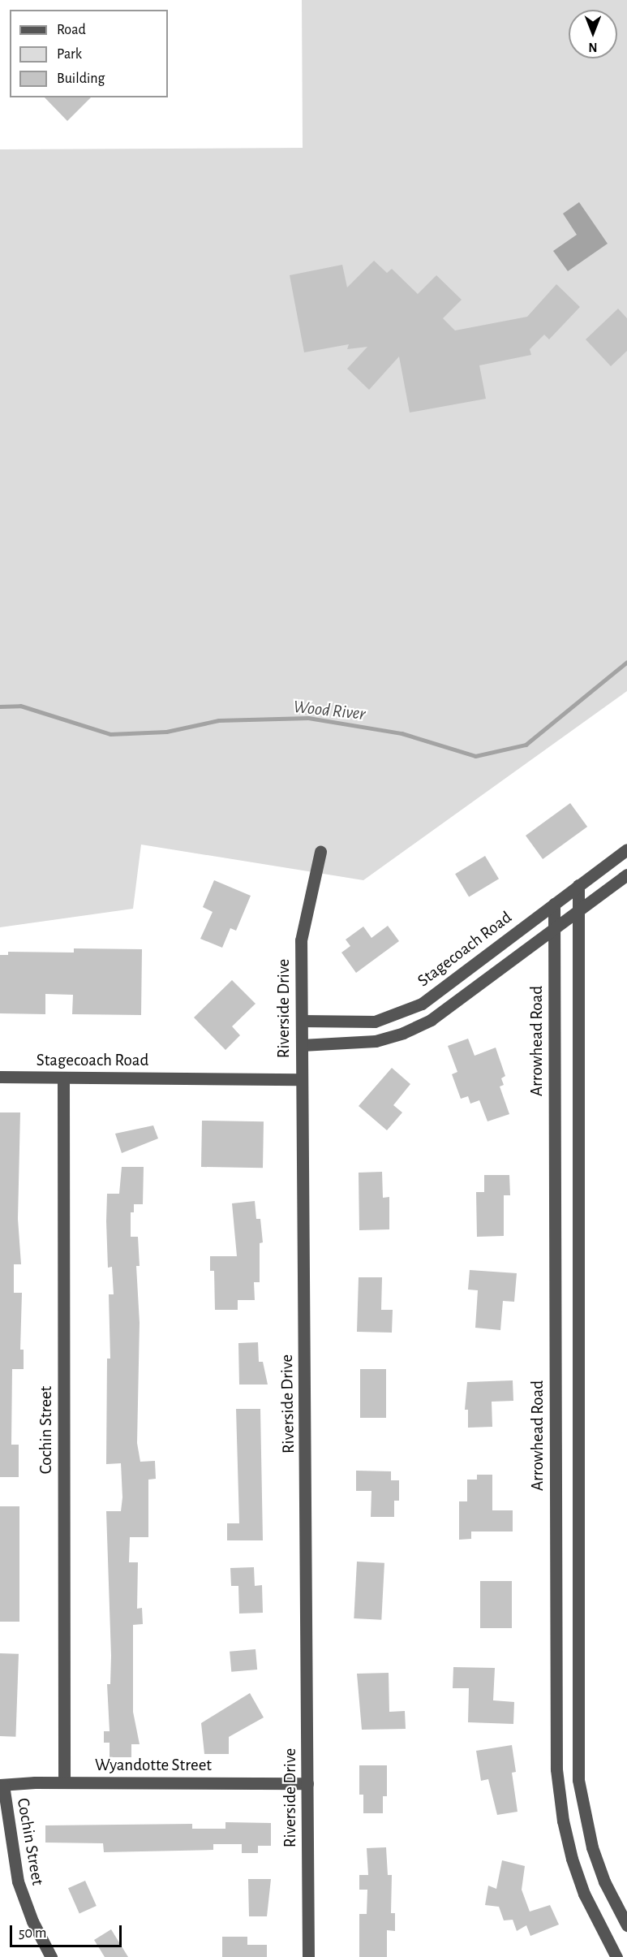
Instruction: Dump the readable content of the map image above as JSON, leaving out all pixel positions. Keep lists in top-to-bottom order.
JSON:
{
  "streets": {
    "street": [
      "Stagecoach Road",
      "Riverside Drive",
      "Arrowhead Road",
      "Cochin Street",
      "Wyandotte Street"
    ]
  },
  "crossings": [
    ["Stagecoach Road", "Riverside Drive"],
    ["Stagecoach Road", "Arrowhead Road"],
    ["Stagecoach Road", "Cochin Street"],
    ["Riverside Drive", "Wyandotte Street"],
    ["Cochin Street", "Wyandotte Street"]
  ],
  "water": ["Wood River"],
  "legend": ["Road", "Park", "Building"],
  "scale_bar": "50 m",
  "north": "bottom"
}
